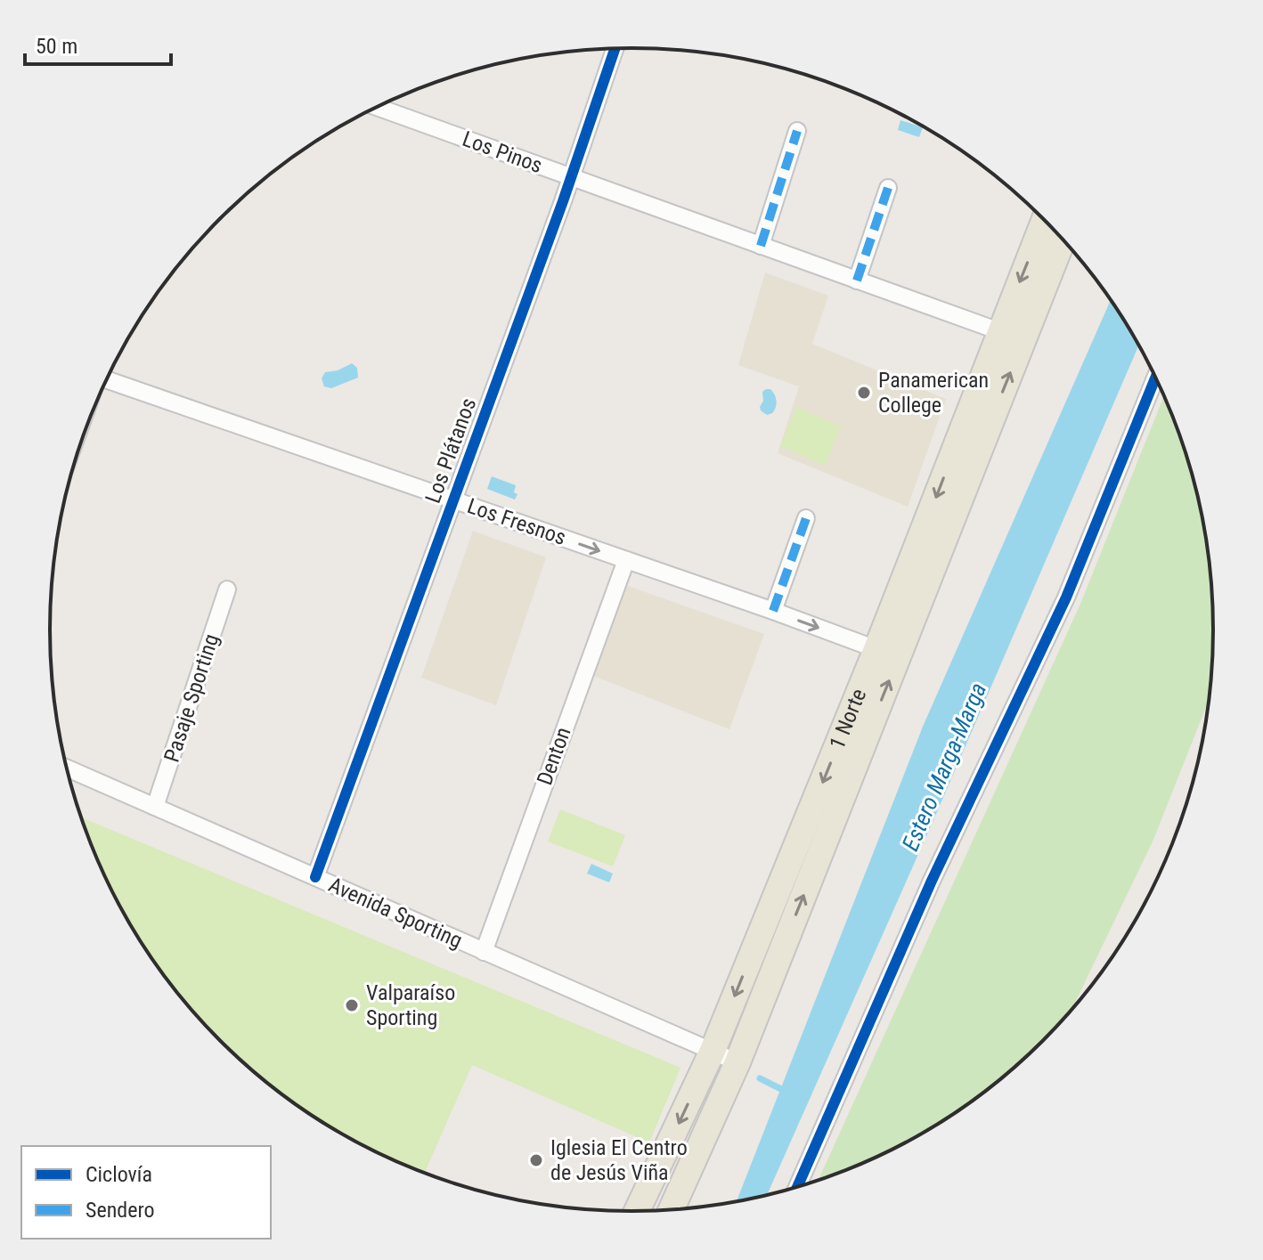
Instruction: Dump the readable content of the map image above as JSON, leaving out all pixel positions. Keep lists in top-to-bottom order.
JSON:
{
  "streets": {
    "main road": ["1 Norte"],
    "street": [
      "Los Pinos",
      "Los Plátanos",
      "Los Fresnos",
      "Pasaje Sporting",
      "Denton",
      "Avenida Sporting"
    ]
  },
  "crossings": [
    ["Los Pinos", "Los Plátanos"],
    ["Los Pinos", "1 Norte"],
    ["Los Plátanos", "Los Fresnos"],
    ["Los Plátanos", "Avenida Sporting"],
    ["Los Fresnos", "1 Norte"],
    ["Los Fresnos", "Denton"],
    ["Pasaje Sporting", "Avenida Sporting"],
    ["1 Norte", "Avenida Sporting"],
    ["Denton", "Avenida Sporting"]
  ],
  "one_way": ["Los Fresnos"],
  "water": ["Estero Marga-Marga"],
  "places": ["Panamerican College", "Valparaíso Sporting", "Iglesia El Centro de Jesús Viña"],
  "legend": ["Ciclovía", "Sendero"],
  "scale_bar": "50 m"
}
